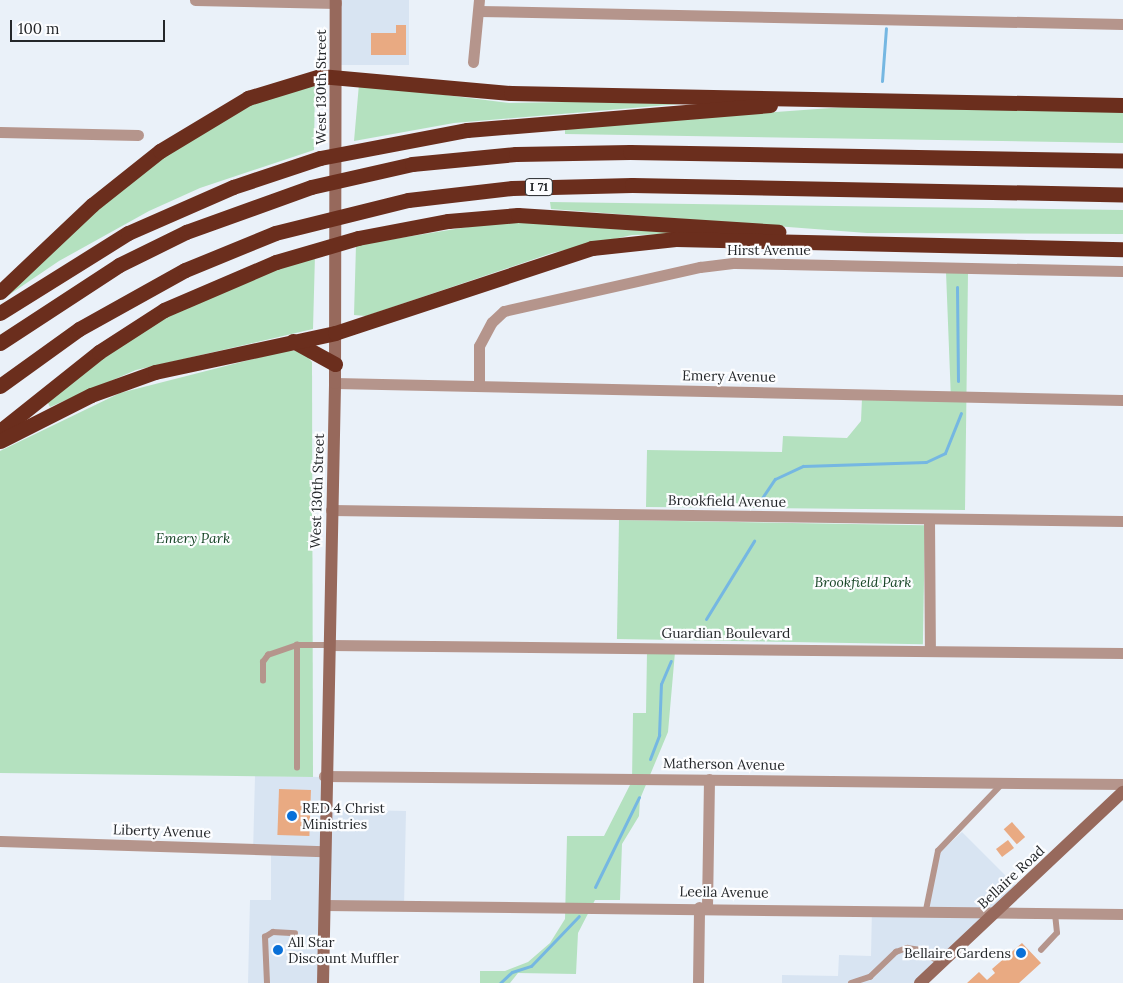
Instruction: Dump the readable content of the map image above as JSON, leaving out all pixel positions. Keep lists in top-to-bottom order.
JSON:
{
  "streets": {
    "highway": ["I 71"],
    "main road": ["West 130th Street", "Bellaire Road"],
    "street": [
      "Hirst Avenue",
      "Emery Avenue",
      "Brookfield Avenue",
      "Guardian Boulevard",
      "Matherson Avenue",
      "Liberty Avenue",
      "Leeila Avenue"
    ]
  },
  "crossings": [
    ["West 130th Street", "Emery Avenue"],
    ["West 130th Street", "Brookfield Avenue"],
    ["West 130th Street", "Guardian Boulevard"],
    ["West 130th Street", "Matherson Avenue"],
    ["West 130th Street", "Liberty Avenue"],
    ["West 130th Street", "Leeila Avenue"],
    ["Hirst Avenue", "Emery Avenue"],
    ["Bellaire Road", "Leeila Avenue"]
  ],
  "parks": ["Emery Park", "Brookfield Park"],
  "places": ["RED 4 Christ Ministries", "All Star Discount Muffler", "Bellaire Gardens"],
  "scale_bar": "100 m"
}
